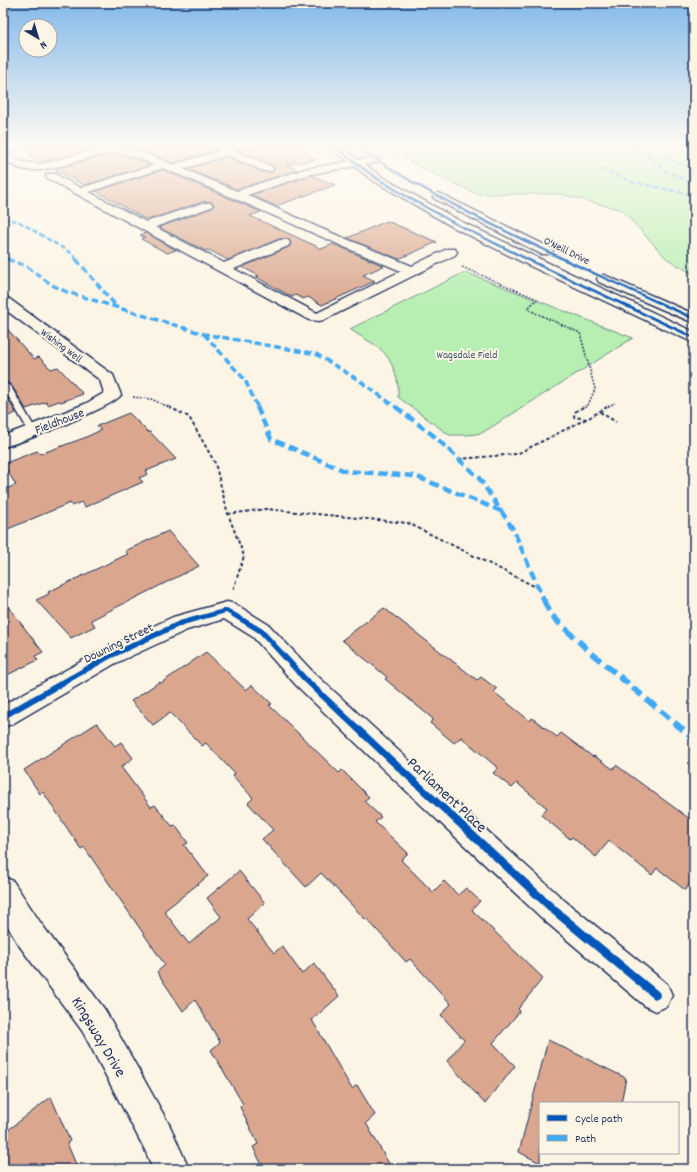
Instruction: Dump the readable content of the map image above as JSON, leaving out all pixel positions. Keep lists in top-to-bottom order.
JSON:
{
  "streets": {
    "main road": ["O'Neill Drive"],
    "street": [
      "Wishing Well",
      "Fieldhouse",
      "Downing Street",
      "Parliament Place",
      "Kingsway Drive"
    ]
  },
  "crossings": [
    ["Wishing Well", "Fieldhouse"],
    ["Downing Street", "Parliament Place"]
  ],
  "parks": ["Wagsdale Field"],
  "legend": ["Cycle path", "Path"],
  "north": "bottom right"
}
